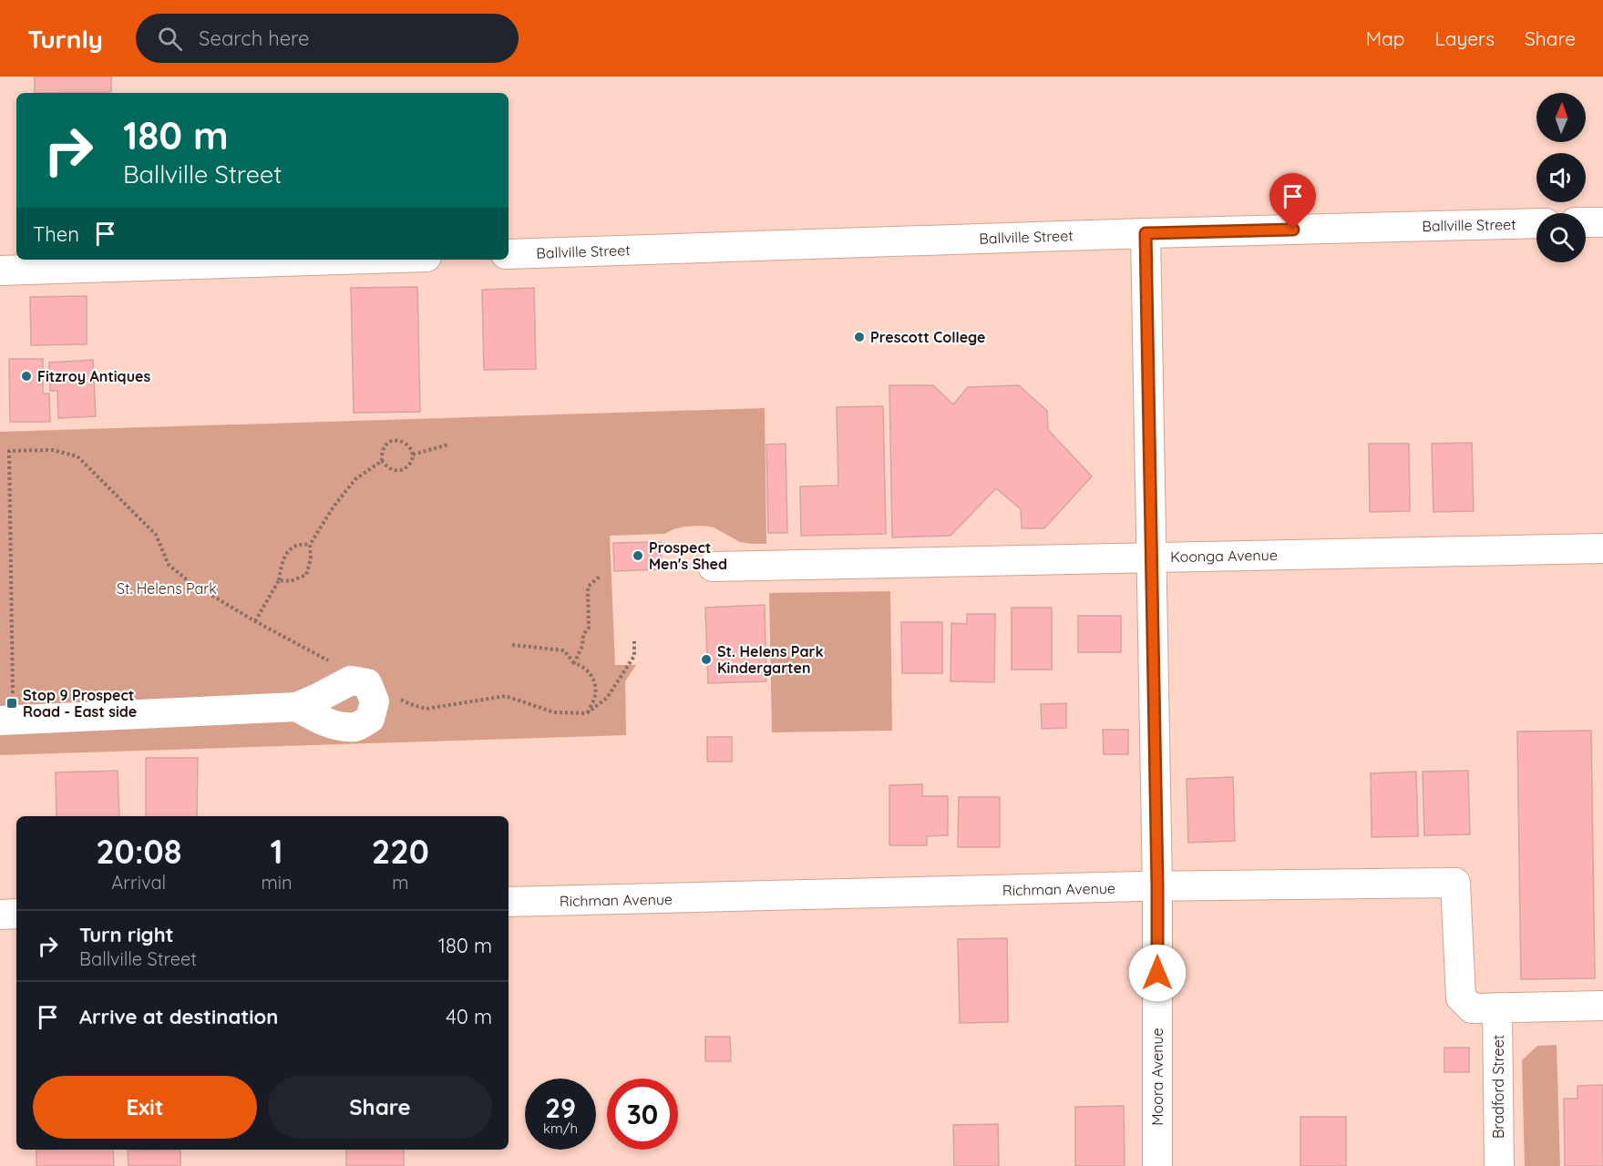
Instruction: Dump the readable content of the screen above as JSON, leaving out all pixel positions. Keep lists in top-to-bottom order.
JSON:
{
  "streets": {
    "street": [
      "Ballville Street",
      "Koonga Avenue",
      "Richman Avenue",
      "Moora Avenue",
      "Bradford Street"
    ]
  },
  "crossings": [
    ["Ballville Street", "Moora Avenue"],
    ["Koonga Avenue", "Moora Avenue"],
    ["Richman Avenue", "Moora Avenue"],
    ["Richman Avenue", "Bradford Street"]
  ],
  "parks": ["St. Helens Park"],
  "places": {
    "other": [
      "Prescott College",
      "Fitzroy Antiques",
      "Prospect Men's Shed",
      "St. Helens Park Kindergarten"
    ],
    "transit": ["Stop 9 Prospect Road - East side"]
  },
  "north": "top",
  "page": {
    "header": "Turnly",
    "search": "Search here",
    "nav": ["Map", "Layers", "Share"],
    "turn": ["180 m", "Ballville Street"],
    "then": "Then",
    "eta": [
      "20:08",
      "Arrival",
      "1",
      "min",
      "220",
      "m"
    ],
    "list": [
      {
        "name": "Turn right",
        "note": "Ballville Street",
        "value": "180 m"
      },
      {
        "name": "Arrive at destination",
        "value": "40 m"
      }
    ],
    "buttons": ["Exit", "Share"],
    "speed": "29 km/h",
    "limit": "30"
  }
}
